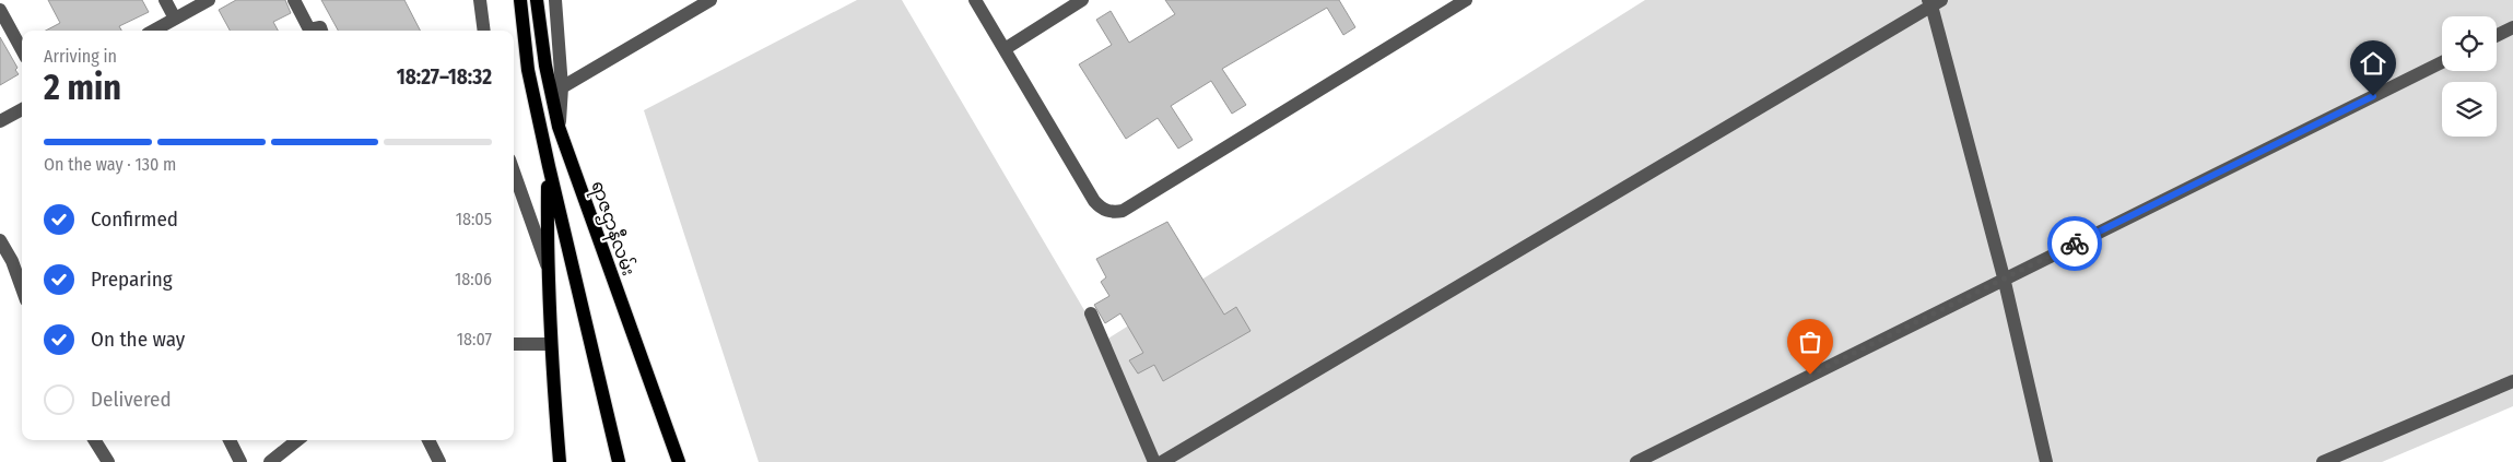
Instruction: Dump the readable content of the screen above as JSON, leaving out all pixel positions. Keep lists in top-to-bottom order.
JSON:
{
  "streets": {
    "main road": ["ရာဇဌာနီလမ်း"]
  },
  "page": {
    "heading": ["2 min", "Arriving in", "18:27–18:32"],
    "bar": "On the way · 130 m",
    "list": [
      ["Confirmed", "18:05"],
      ["Preparing", "18:06"],
      ["On the way", "18:07"],
      "Delivered"
    ]
  }
}
